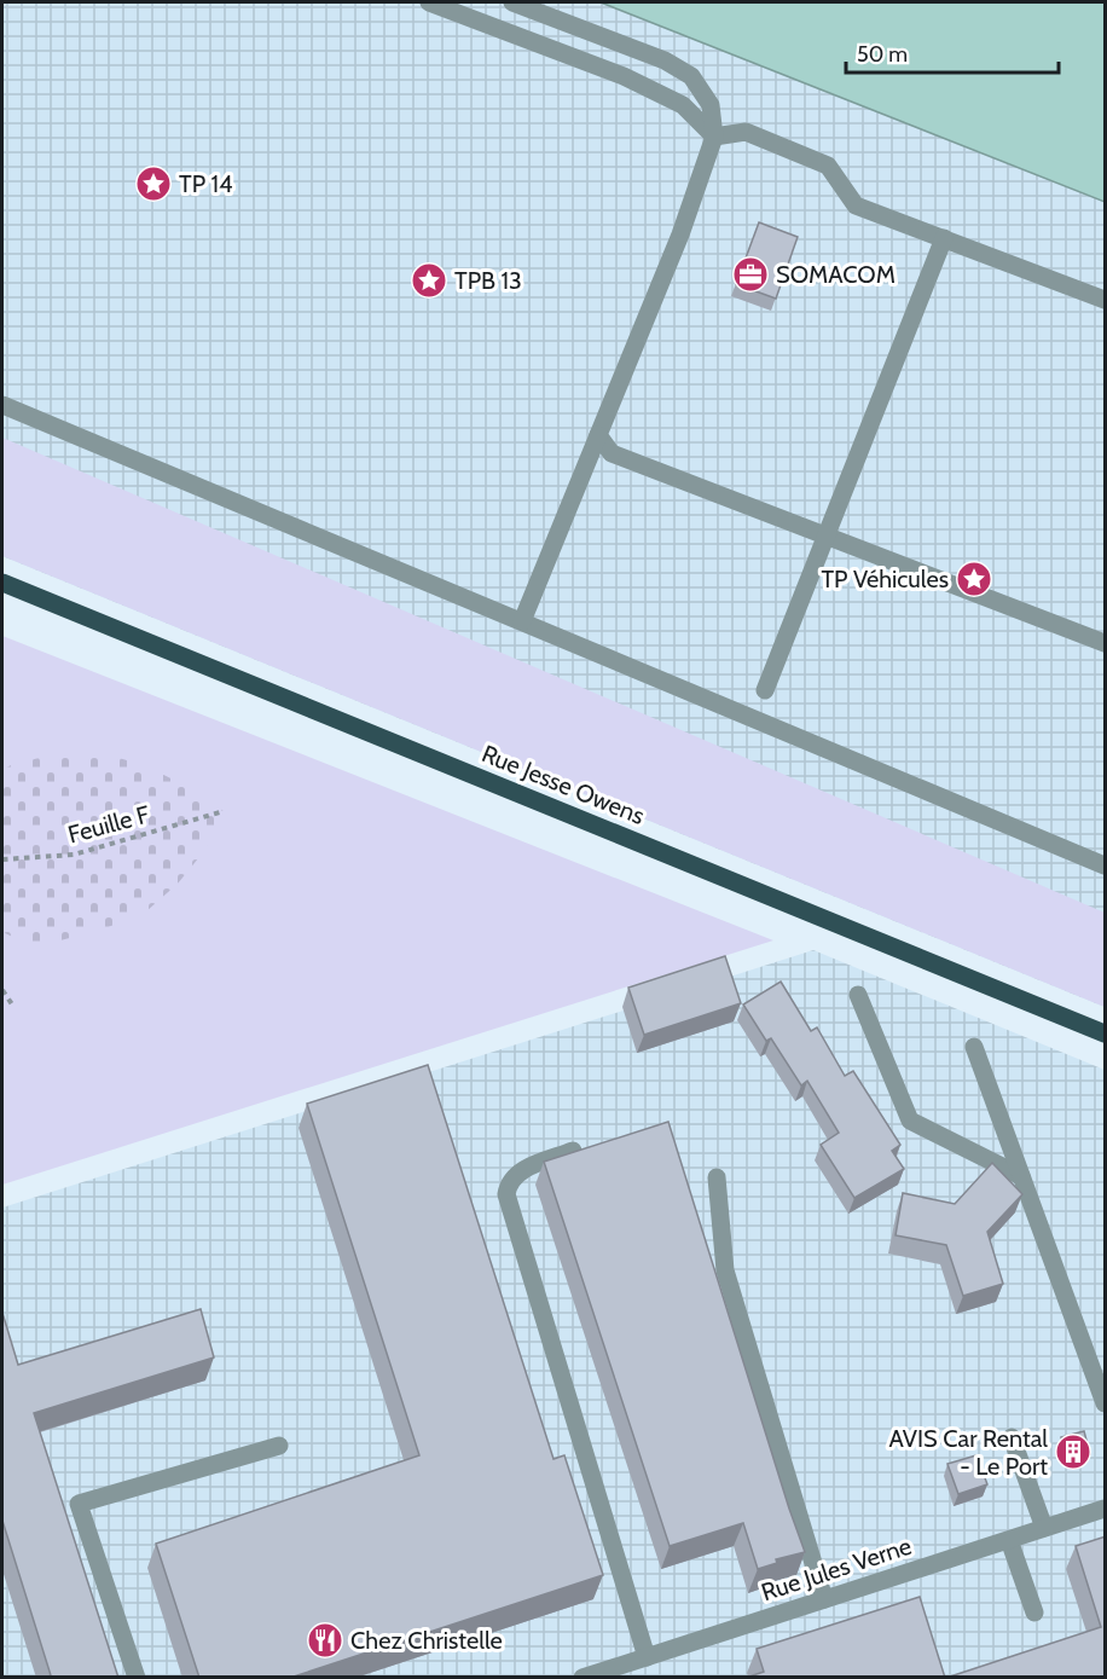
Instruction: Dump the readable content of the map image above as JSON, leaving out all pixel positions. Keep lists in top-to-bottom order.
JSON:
{
  "streets": {
    "main road": ["Rue Jesse Owens"],
    "lane": ["Rue Jules Verne"],
    "path": ["Feuille F"]
  },
  "places": {
    "place": ["TP 14", "TPB 13", "TP Véhicules"],
    "office": ["SOMACOM"],
    "building": ["AVIS Car Rental - Le Port"],
    "restaurant": ["Chez Christelle"]
  },
  "scale_bar": "50 m"
}
